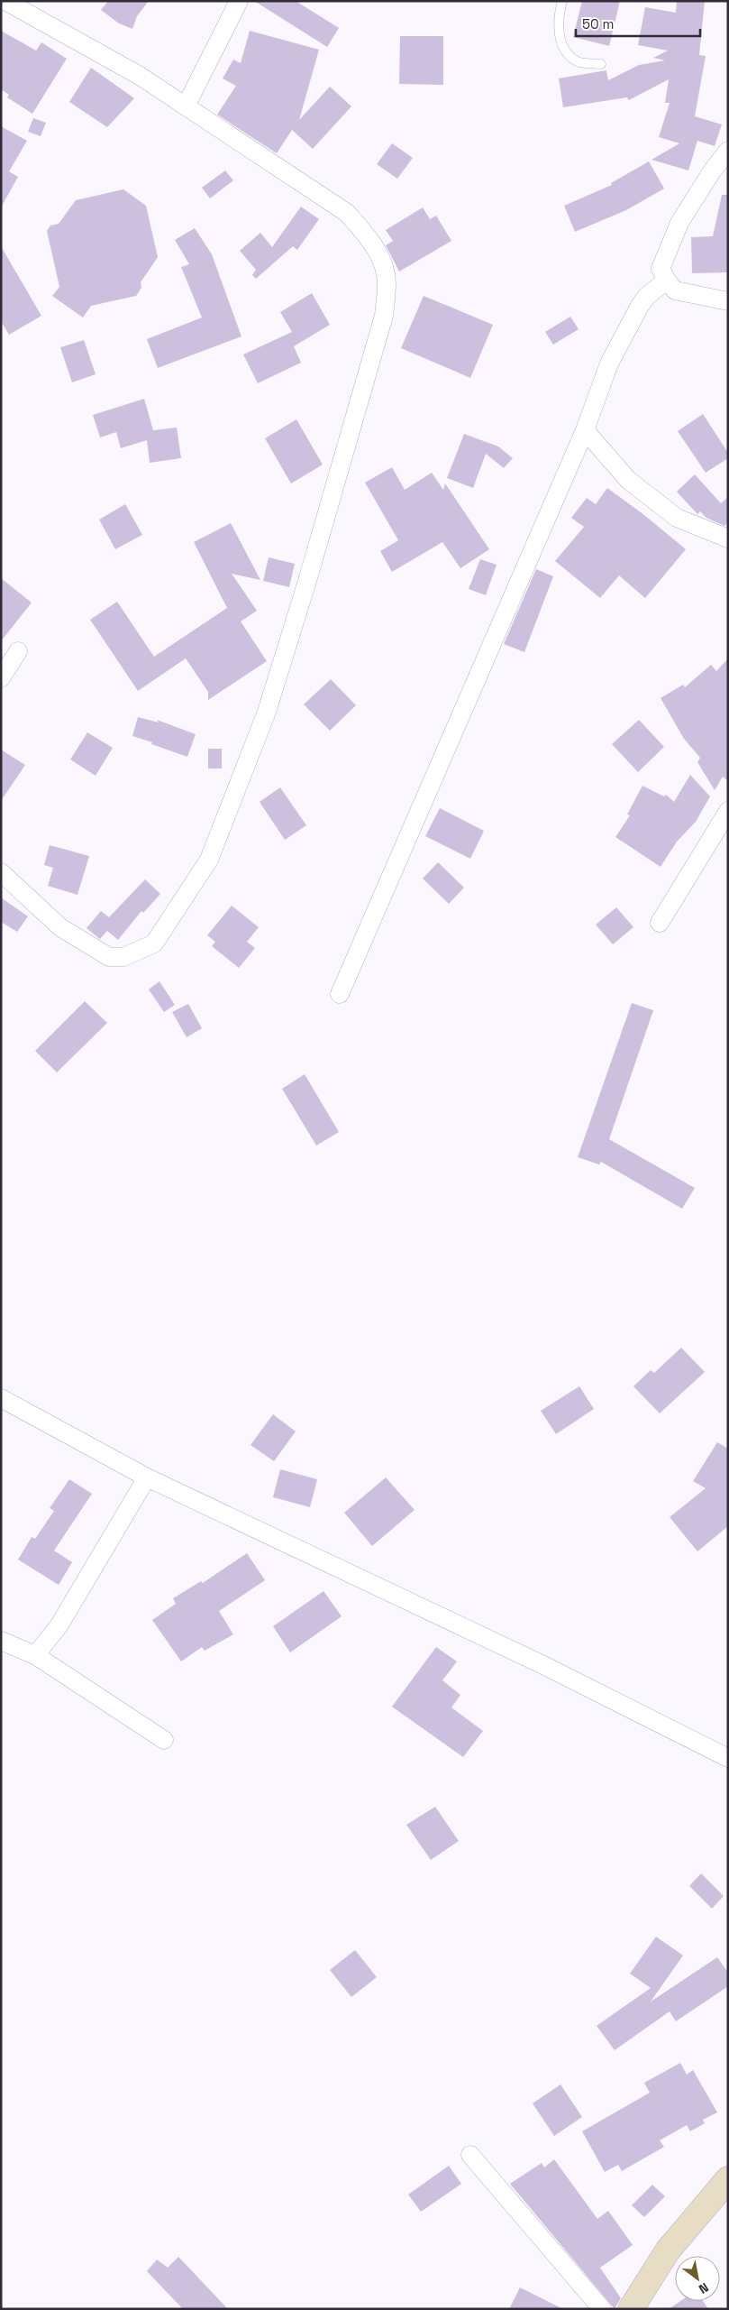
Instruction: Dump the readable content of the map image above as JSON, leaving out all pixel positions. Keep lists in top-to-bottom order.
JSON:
{
  "scale_bar": "50 m",
  "north": "bottom right"
}
